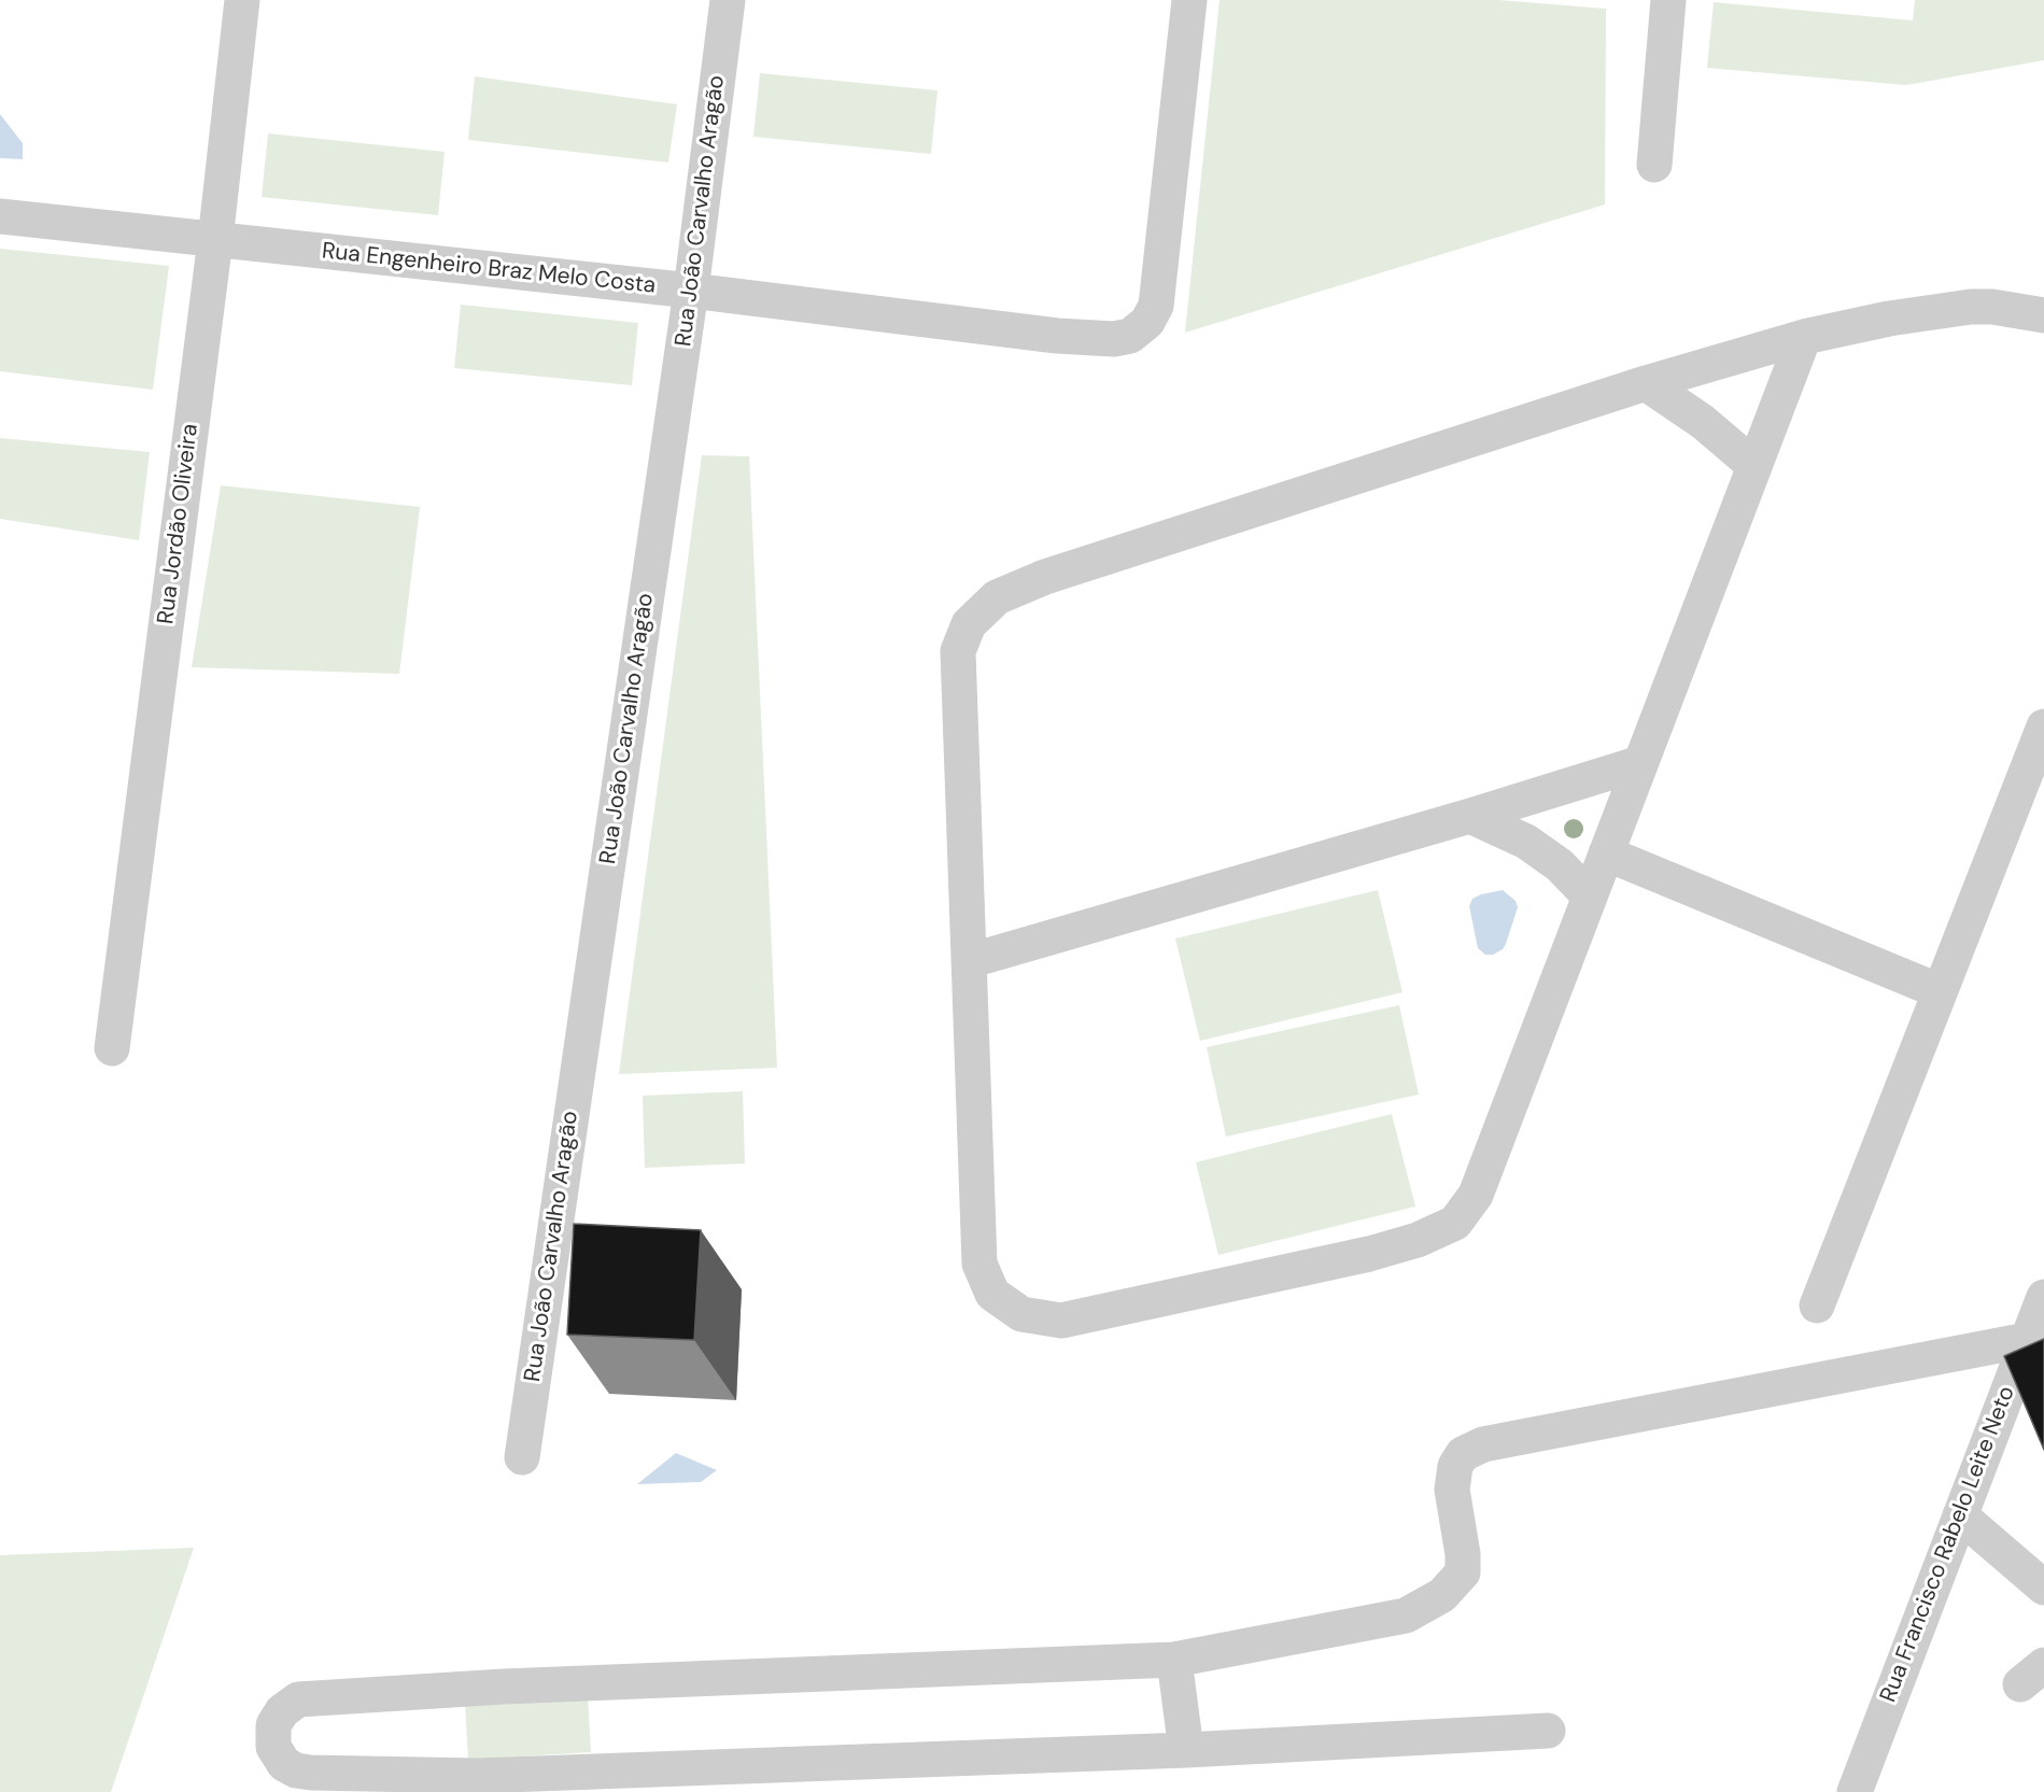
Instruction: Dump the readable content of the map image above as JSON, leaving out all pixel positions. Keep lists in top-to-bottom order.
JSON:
{
  "streets": {
    "street": [
      "Rua João Carvalho Aragão",
      "Rua Engenheiro Braz Melo Costa",
      "Rua Jordão Oliveira",
      "Rua Francisco Rabelo Leite Neto"
    ]
  },
  "crossings": [
    ["Rua João Carvalho Aragão", "Rua Engenheiro Braz Melo Costa"],
    ["Rua Engenheiro Braz Melo Costa", "Rua Jordão Oliveira"]
  ]
}
